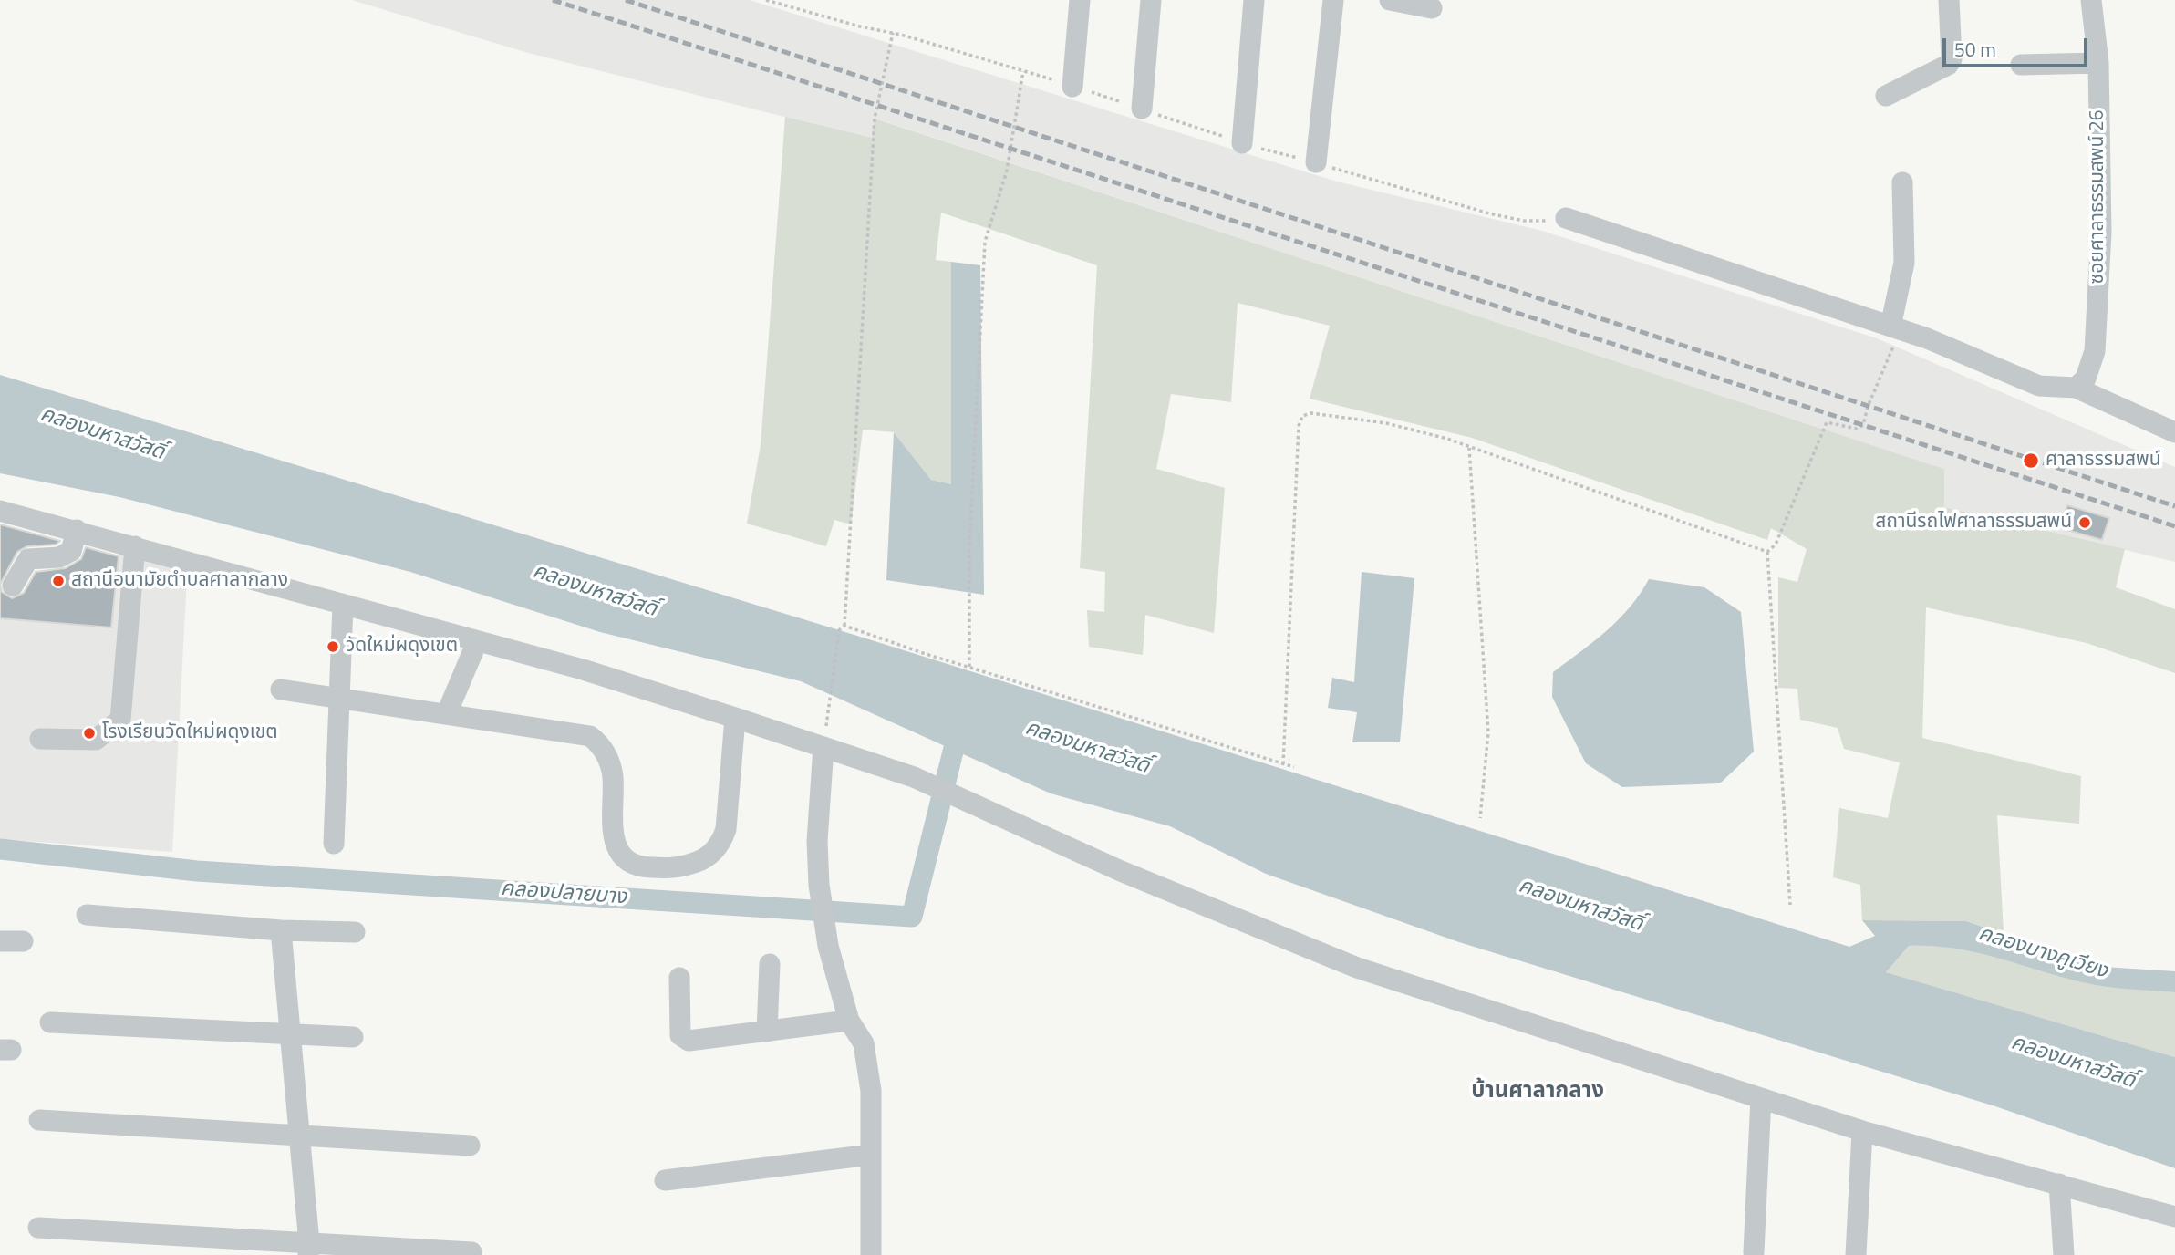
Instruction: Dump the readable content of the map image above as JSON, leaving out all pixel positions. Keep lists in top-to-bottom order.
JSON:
{
  "streets": {
    "street": ["ซอยศาลาธรรมสพน์ 26"]
  },
  "districts": ["บ้านศาลากลาง"],
  "water": ["คลองมหาสวัสดิ์", "คลองปลายบาง", "คลองบางคูเวียง"],
  "places": [
    "ศาลาธรรมสพน์",
    "สถานีรถไฟศาลาธรรมสพน์",
    "สถานีอนามัยตำบลศาลากลาง",
    "วัดใหม่ผดุงเขต",
    "โรงเรียนวัดใหม่ผดุงเขต"
  ],
  "scale_bar": "50 m"
}
